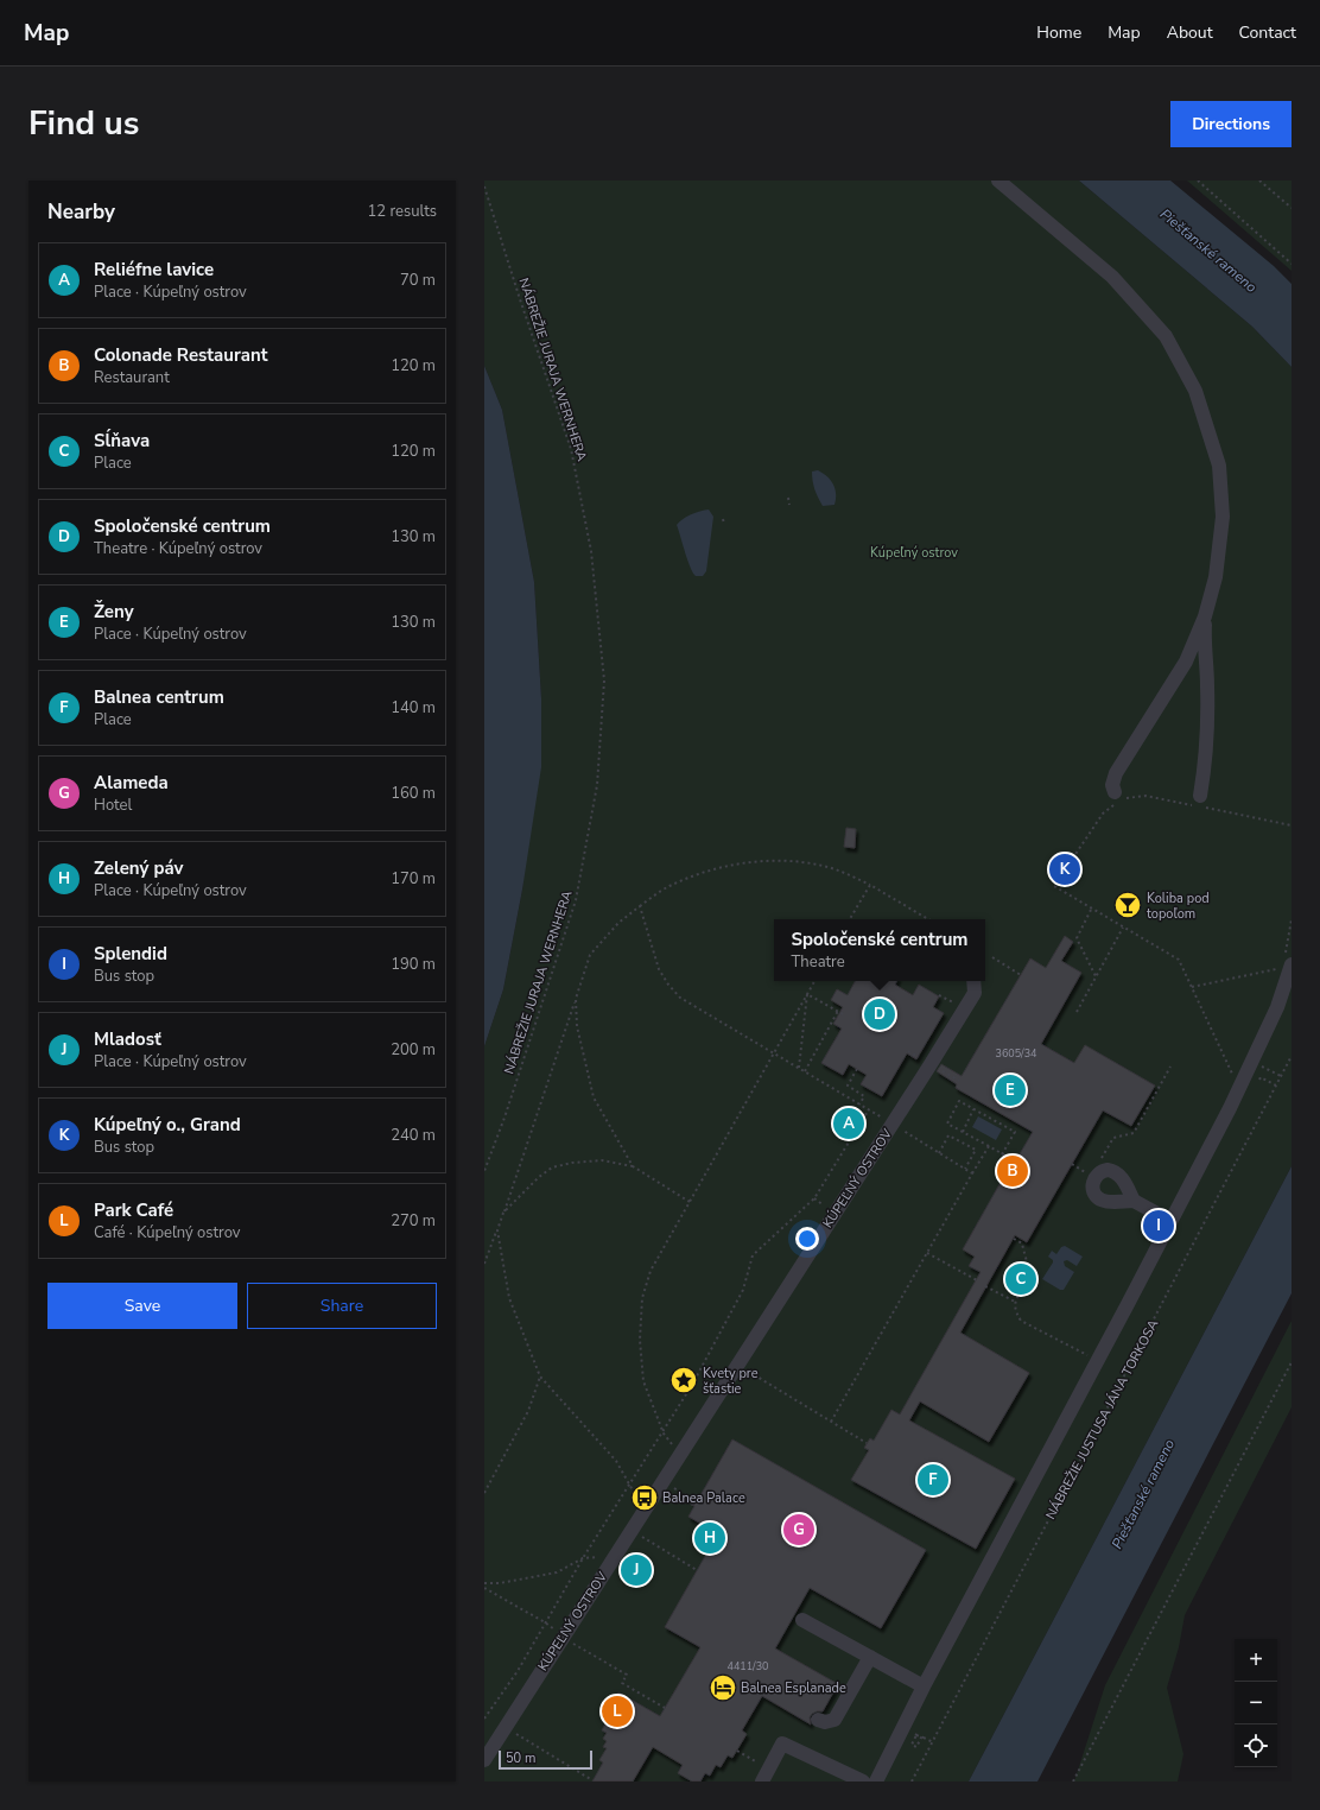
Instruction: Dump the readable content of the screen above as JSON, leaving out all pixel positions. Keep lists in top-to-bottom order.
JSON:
{
  "streets": {
    "street": ["KÚPEĽNÝ OSTROV"],
    "path": ["NÁBREŽIE JURAJA WERNHERA", "NÁBREŽIE JUSTUSA JÁNA TORKOSA"]
  },
  "water": ["Piešťanské rameno"],
  "parks": ["Kúpeľný ostrov"],
  "places": {
    "bar": ["Koliba pod topoľom"],
    "place": ["Kvety pre šťastie"],
    "bus stop": ["Balnea Palace"],
    "hotel": ["Balnea Esplanade"]
  },
  "house_numbers": ["3605/34", "4411/30"],
  "scale_bar": "50 m",
  "page": {
    "header": "Map",
    "nav": [
      "Home",
      "Map",
      "About",
      "Contact"
    ],
    "title": "Find us",
    "buttons": [
      "Directions",
      ["Save", "Share"]
    ],
    "heading": ["Nearby", "12 results"],
    "list": [
      {
        "mark": "A",
        "name": "Reliéfne lavice",
        "note": "Place · Kúpeľný ostrov",
        "value": "70 m"
      },
      {
        "mark": "B",
        "name": "Colonade Restaurant",
        "note": "Restaurant",
        "value": "120 m"
      },
      {
        "mark": "C",
        "name": "Sĺňava",
        "note": "Place",
        "value": "120 m"
      },
      {
        "mark": "D",
        "name": "Spoločenské centrum",
        "note": "Theatre · Kúpeľný ostrov",
        "value": "130 m"
      },
      {
        "mark": "E",
        "name": "Ženy",
        "note": "Place · Kúpeľný ostrov",
        "value": "130 m"
      },
      {
        "mark": "F",
        "name": "Balnea centrum",
        "note": "Place",
        "value": "140 m"
      },
      {
        "mark": "G",
        "name": "Alameda",
        "note": "Hotel",
        "value": "160 m"
      },
      {
        "mark": "H",
        "name": "Zelený páv",
        "note": "Place · Kúpeľný ostrov",
        "value": "170 m"
      },
      {
        "mark": "I",
        "name": "Splendid",
        "note": "Bus stop",
        "value": "190 m"
      },
      {
        "mark": "J",
        "name": "Mladosť",
        "note": "Place · Kúpeľný ostrov",
        "value": "200 m"
      },
      {
        "mark": "K",
        "name": "Kúpeľný o., Grand",
        "note": "Bus stop",
        "value": "240 m"
      },
      {
        "mark": "L",
        "name": "Park Café",
        "note": "Café · Kúpeľný ostrov",
        "value": "270 m"
      }
    ],
    "pins": [
      "K",
      "D",
      "E",
      "A",
      "B",
      "I",
      "C",
      "F",
      "G",
      "H",
      "J",
      "L"
    ],
    "popup": ["Spoločenské centrum", "Theatre"],
    "map_buttons": ["+", "−"],
    "scale": "50 m"
  }
}
